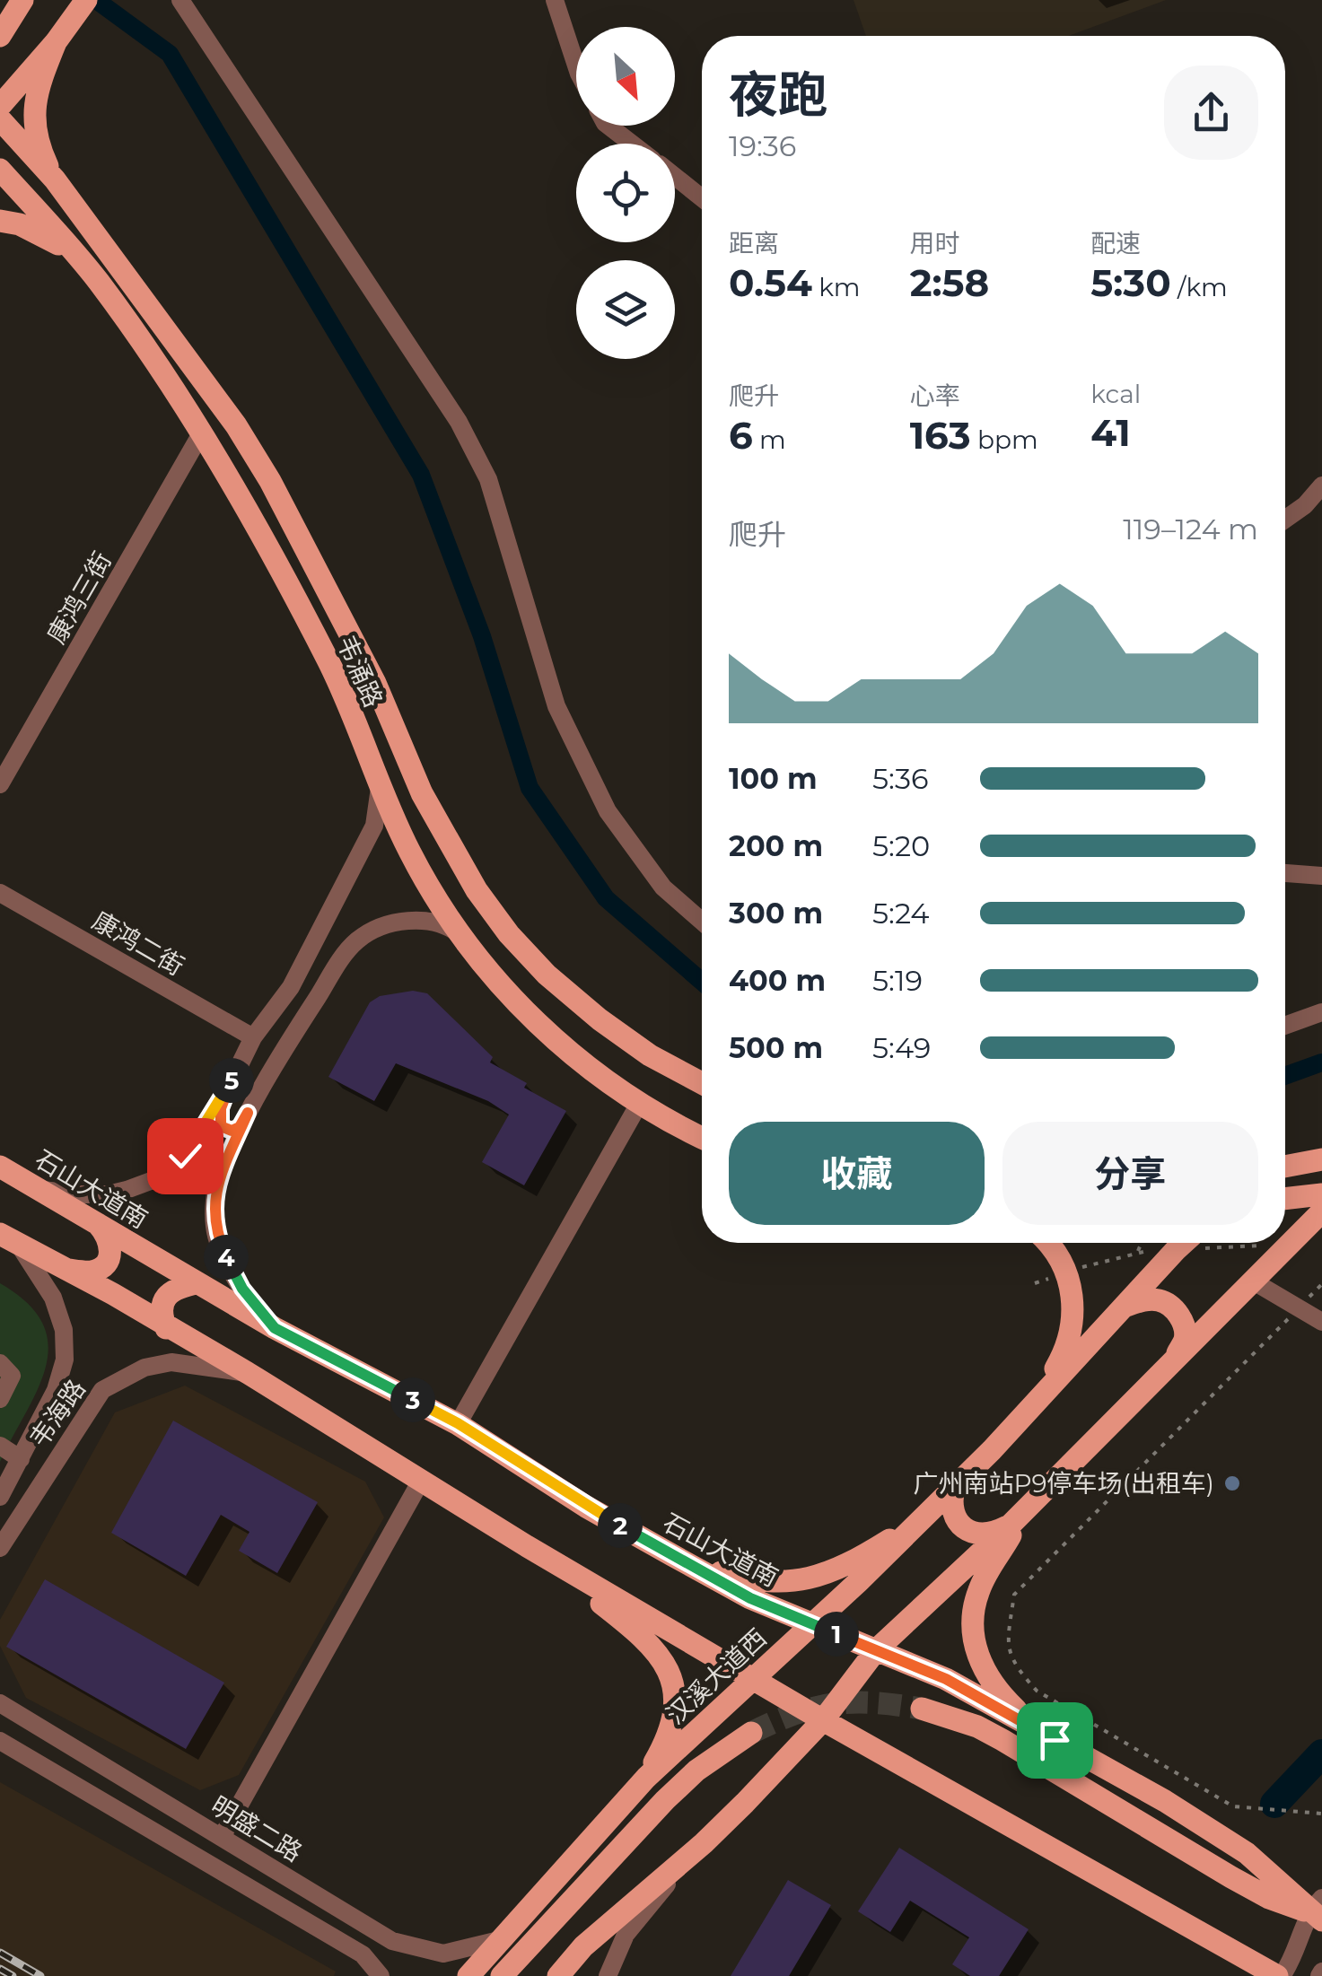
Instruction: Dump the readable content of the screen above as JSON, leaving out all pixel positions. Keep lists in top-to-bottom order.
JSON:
{
  "streets": {
    "main road": ["韦涌路", "石山大道南", "汉溪大道西"],
    "street": [
      "康鸿三街",
      "康鸿二街",
      "韦海路",
      "明盛二路"
    ]
  },
  "crossings": [
    ["康鸿三街", "韦涌路"],
    ["石山大道南", "汉溪大道西"],
    ["汉溪大道西", "明盛二路"]
  ],
  "places": ["广州南站P9停车场(出租车)"],
  "north": "bottom right",
  "page": {
    "heading": ["夜跑", "19:36"],
    "stats": [
      ["距离", "0.54 km"],
      ["用时", "2:58"],
      ["配速", "5:30 /km"],
      ["爬升", "6 m"],
      ["心率", "163 bpm"],
      ["kcal", "41"]
    ],
    "chart": ["爬升", "119–124 m"],
    "list": [
      {
        "name": "100 m",
        "note": "5:36"
      },
      {
        "name": "200 m",
        "note": "5:20"
      },
      {
        "name": "300 m",
        "note": "5:24"
      },
      {
        "name": "400 m",
        "note": "5:19"
      },
      {
        "name": "500 m",
        "note": "5:49"
      }
    ],
    "pins": [
      "5",
      "4",
      "3",
      "2",
      "1"
    ],
    "buttons": ["收藏", "分享"]
  }
}
